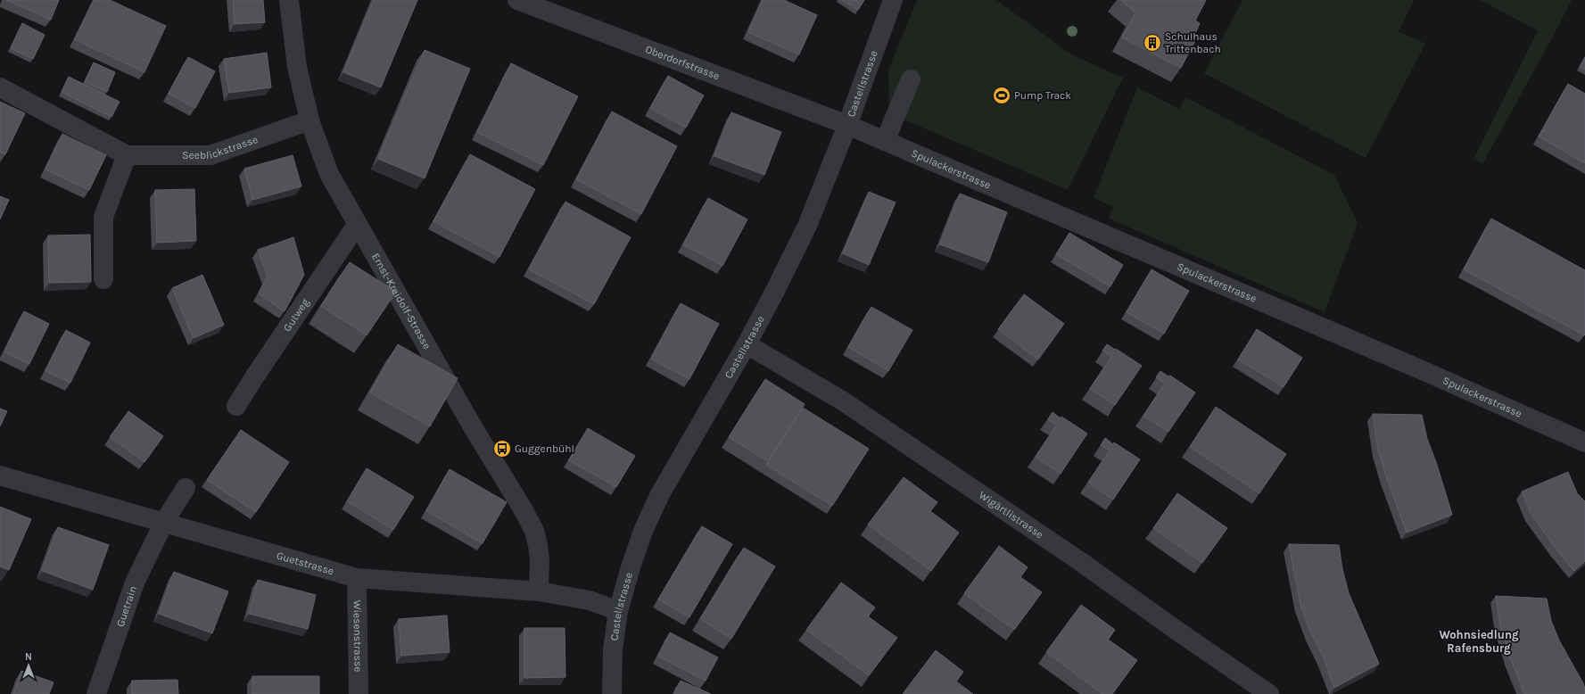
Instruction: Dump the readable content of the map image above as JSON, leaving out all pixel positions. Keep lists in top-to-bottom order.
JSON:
{
  "streets": {
    "street": [
      "Oberdorfstrasse",
      "Castellstrasse",
      "Seeblickstrasse",
      "Spulackerstrasse",
      "Ernst-Kreidolf-Strasse",
      "Gutweg",
      "Wigärtlistrasse",
      "Guetstrasse",
      "Guetrain",
      "Wiesenstrasse"
    ]
  },
  "crossings": [
    ["Oberdorfstrasse", "Castellstrasse"],
    ["Oberdorfstrasse", "Spulackerstrasse"],
    ["Castellstrasse", "Spulackerstrasse"],
    ["Castellstrasse", "Wigärtlistrasse"],
    ["Castellstrasse", "Guetstrasse"],
    ["Seeblickstrasse", "Ernst-Kreidolf-Strasse"],
    ["Ernst-Kreidolf-Strasse", "Gutweg"],
    ["Ernst-Kreidolf-Strasse", "Guetstrasse"],
    ["Guetstrasse", "Guetrain"],
    ["Guetstrasse", "Wiesenstrasse"]
  ],
  "districts": ["Wohnsiedlung Rafensburg"],
  "places": {
    "building": ["Schulhaus Trittenbach"],
    "sports": ["Pump Track"],
    "bus stop": ["Guggenbühl"]
  },
  "north": "top"
}
